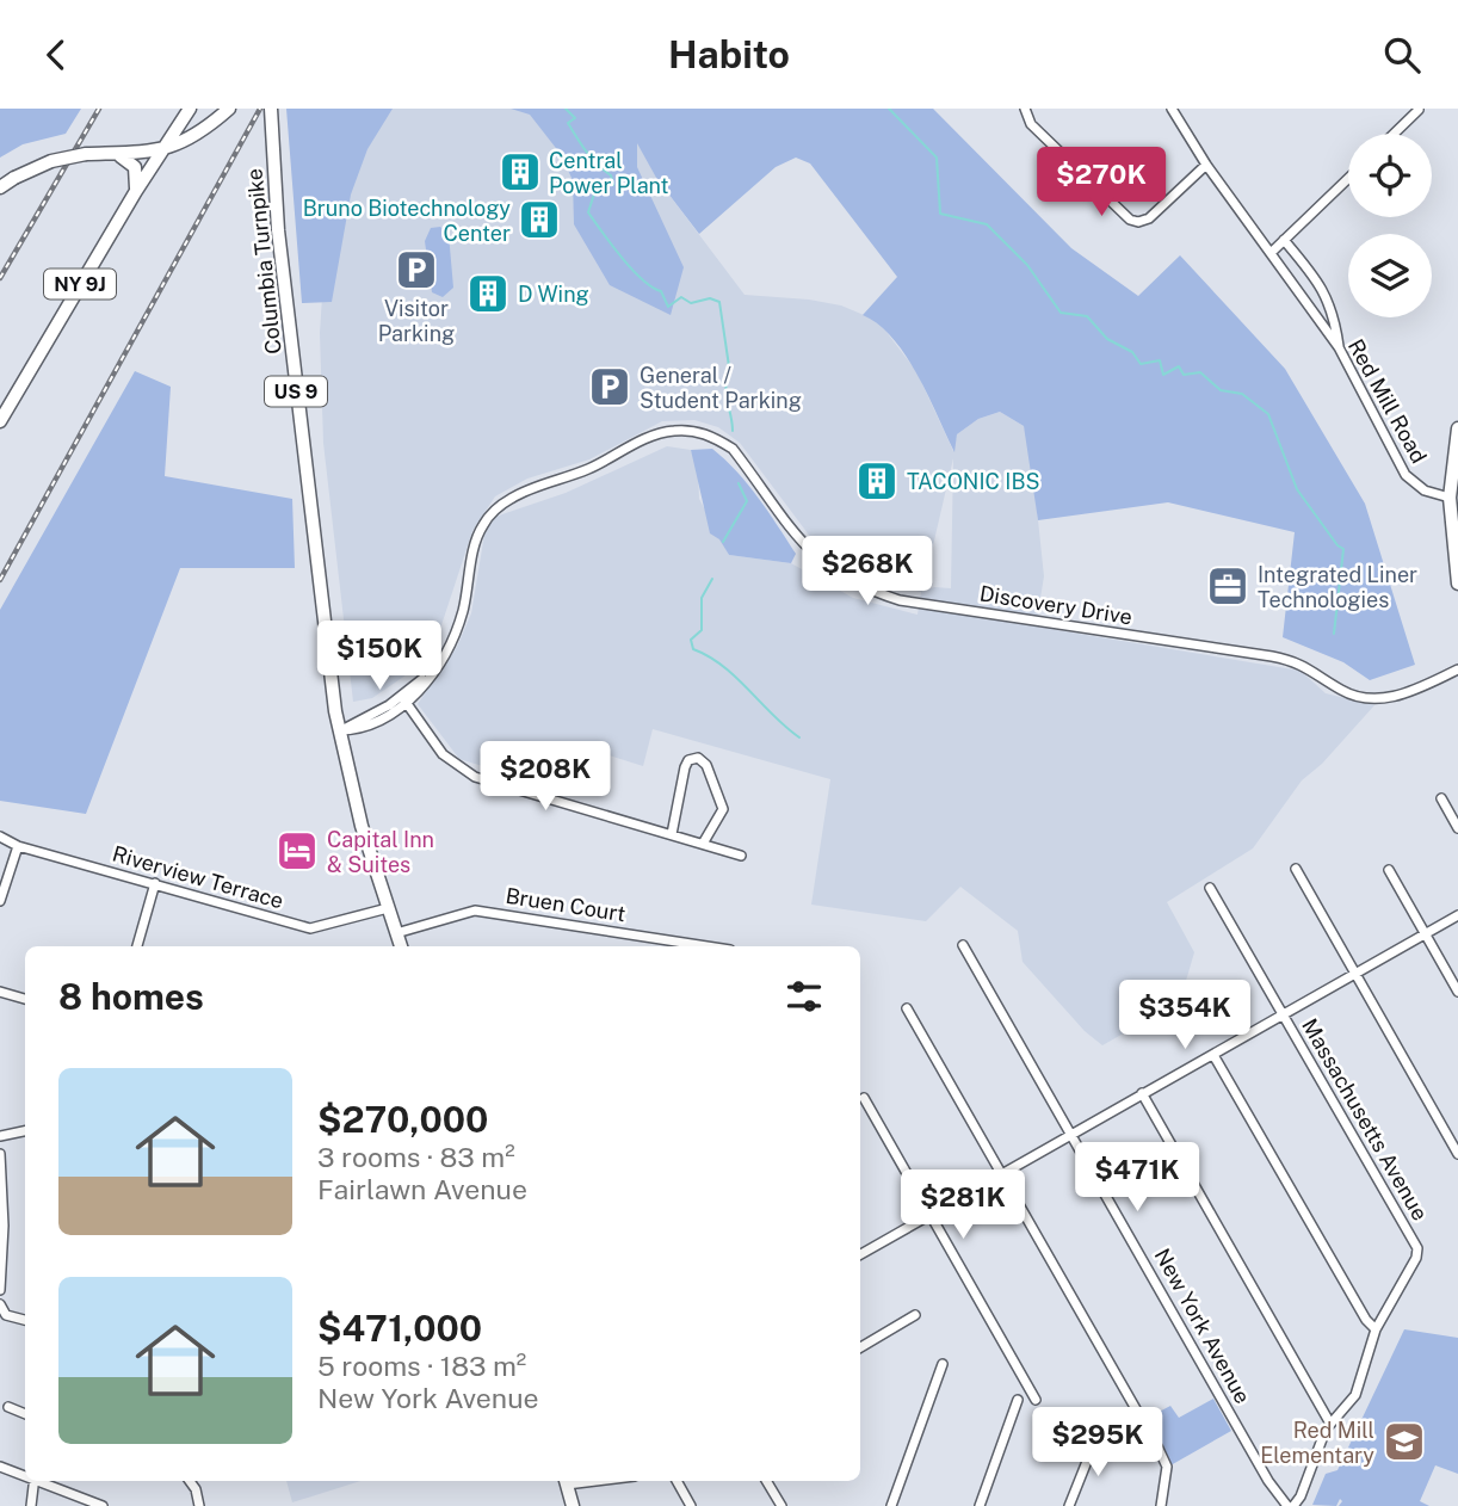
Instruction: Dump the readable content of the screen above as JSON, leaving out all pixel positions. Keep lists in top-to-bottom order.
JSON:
{
  "streets": {
    "main road": ["Columbia Turnpike", "NY 9J", "US 9"],
    "street": [
      "Red Mill Road",
      "Discovery Drive",
      "Riverview Terrace",
      "Bruen Court",
      "Massachusetts Avenue",
      "New York Avenue"
    ]
  },
  "crossings": [
    ["Columbia Turnpike", "Discovery Drive"],
    ["Columbia Turnpike", "Riverview Terrace"],
    ["Columbia Turnpike", "Bruen Court"],
    ["Massachusetts Avenue", "New York Avenue"]
  ],
  "places": {
    "building": [
      "Central Power Plant",
      "Bruno Biotechnology Center",
      "D Wing",
      "TACONIC IBS"
    ],
    "parking": ["Visitor Parking", "General / Student Parking"],
    "office": ["Integrated Liner Technologies"],
    "hotel": ["Capital Inn & Suites"],
    "school or university": ["Red Mill Elementary"]
  },
  "page": {
    "header": "Habito",
    "price": [
      "$270K",
      "$268K",
      "$150K",
      "$208K",
      "$354K",
      "$471K",
      "$281K",
      "$295K"
    ],
    "heading": "8 homes",
    "list": [
      {
        "name": "$270,000",
        "note": "3 rooms · 83 m² · Fairlawn Avenue"
      },
      {
        "name": "$471,000",
        "note": "5 rooms · 183 m² · New York Avenue"
      }
    ]
  }
}
